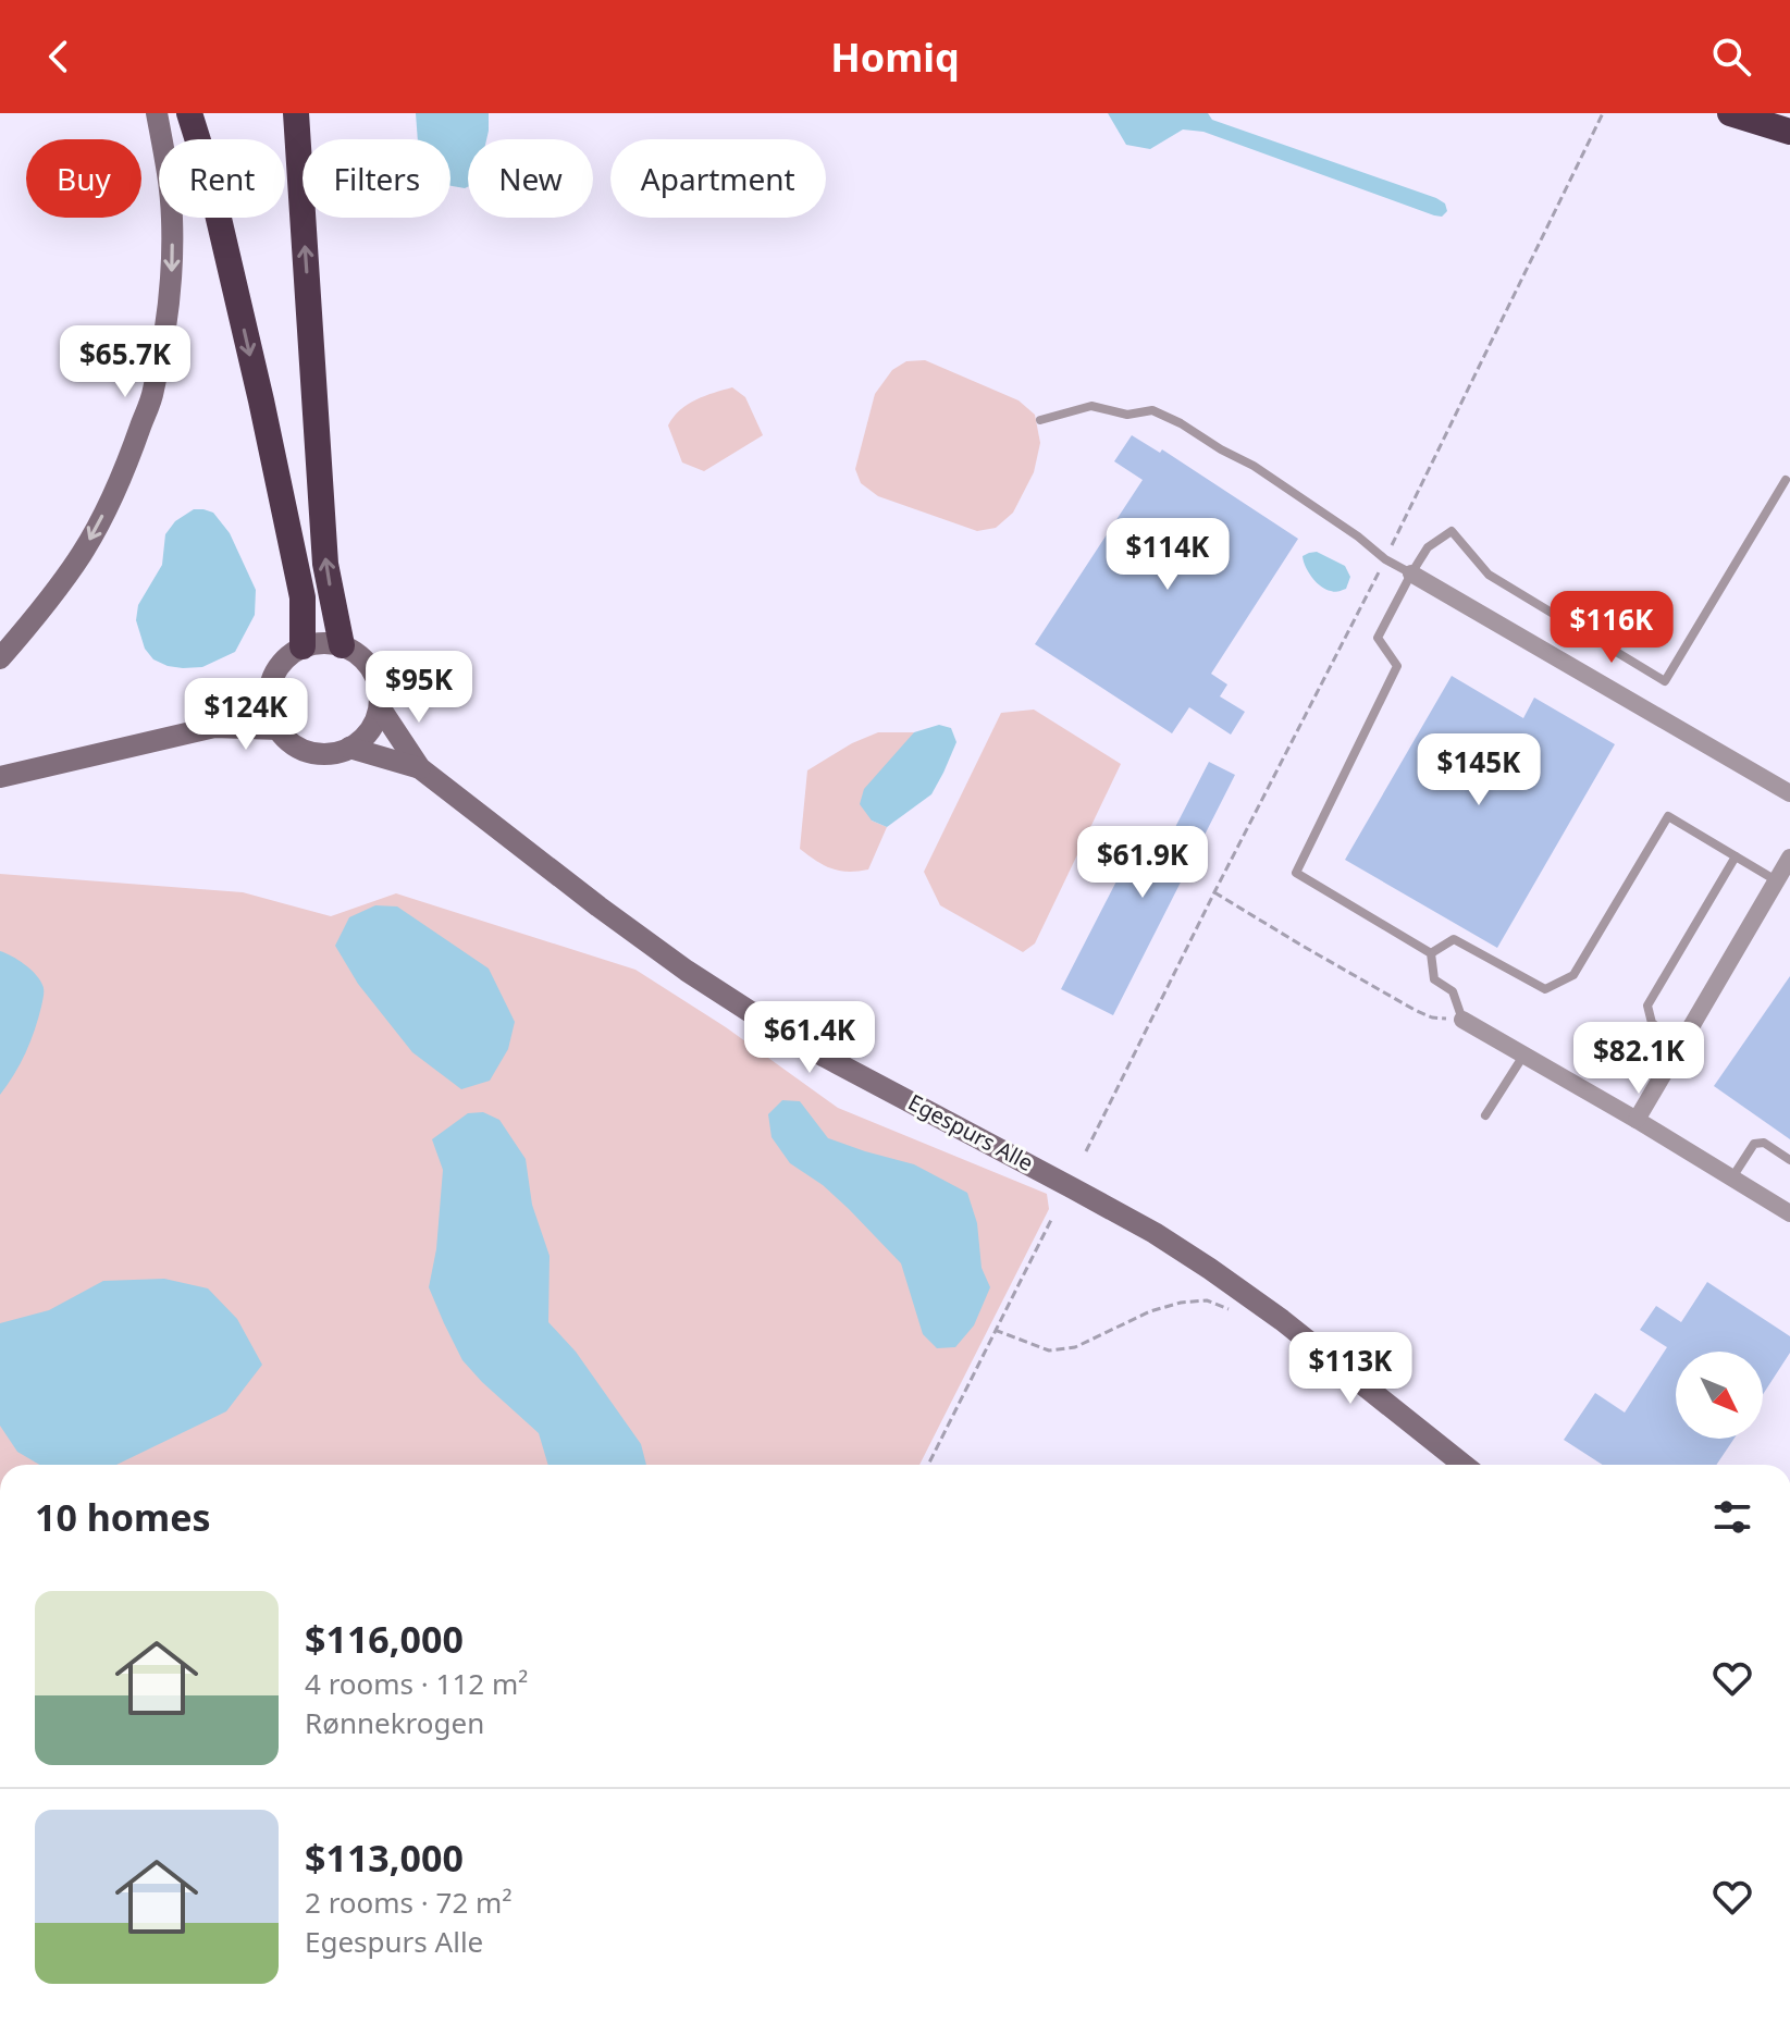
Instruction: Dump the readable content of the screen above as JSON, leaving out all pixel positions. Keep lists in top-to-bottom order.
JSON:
{
  "streets": {
    "street": ["Egespurs Alle"]
  },
  "north": "bottom right",
  "page": {
    "header": "Homiq",
    "chip": [
      "Buy",
      "Rent",
      "Filters",
      "New",
      "Apartment"
    ],
    "price": [
      "$65.7K",
      "$114K",
      "$116K",
      "$95K",
      "$124K",
      "$145K",
      "$61.9K",
      "$61.4K",
      "$82.1K",
      "$113K"
    ],
    "heading": "10 homes",
    "list": [
      {
        "name": "$116,000",
        "note": "4 rooms · 112 m² · Rønnekrogen"
      },
      {
        "name": "$113,000",
        "note": "2 rooms · 72 m² · Egespurs Alle"
      }
    ]
  }
}
